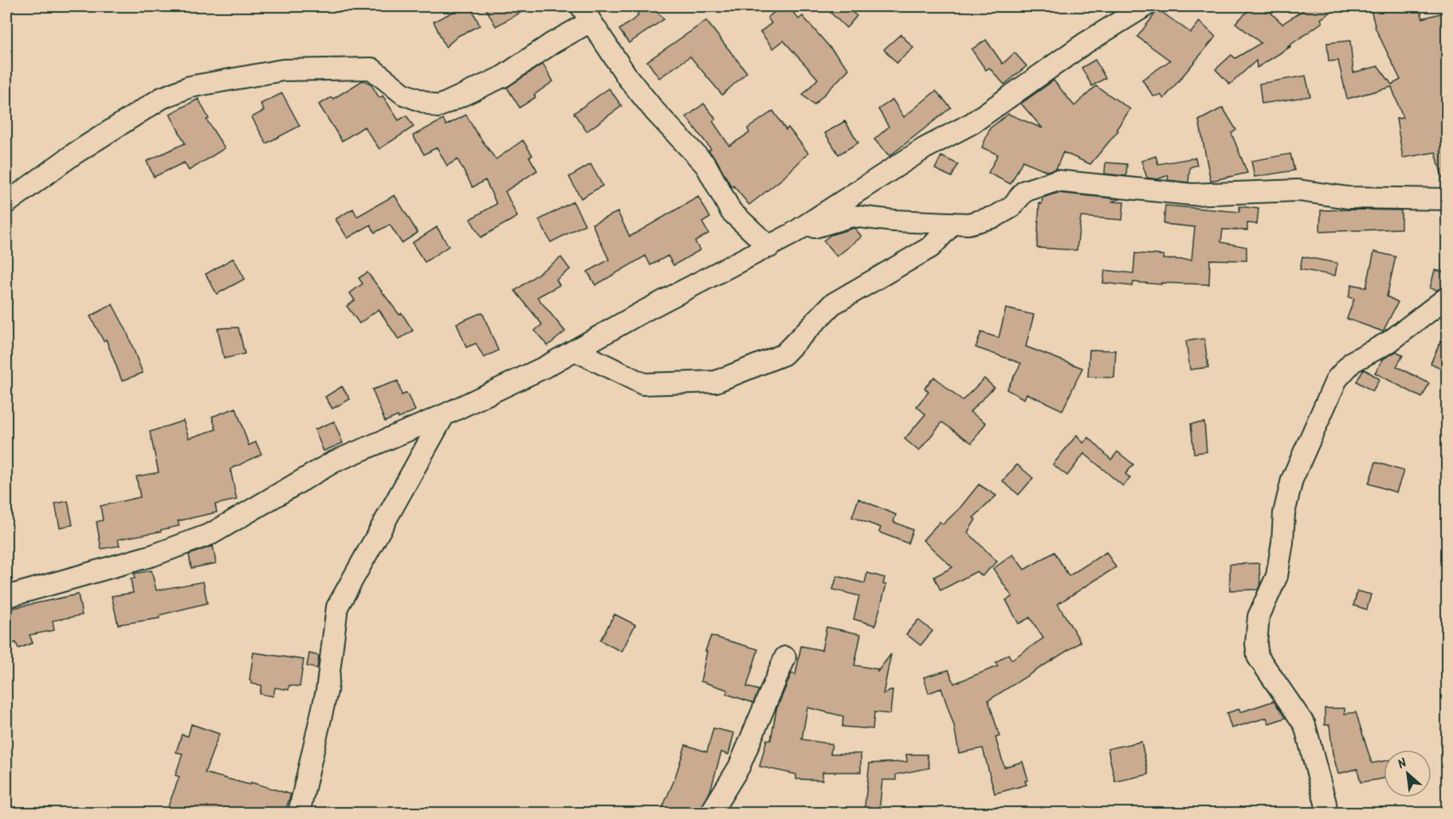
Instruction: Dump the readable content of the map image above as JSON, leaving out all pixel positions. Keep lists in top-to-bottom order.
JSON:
{
  "north": "top left"
}
